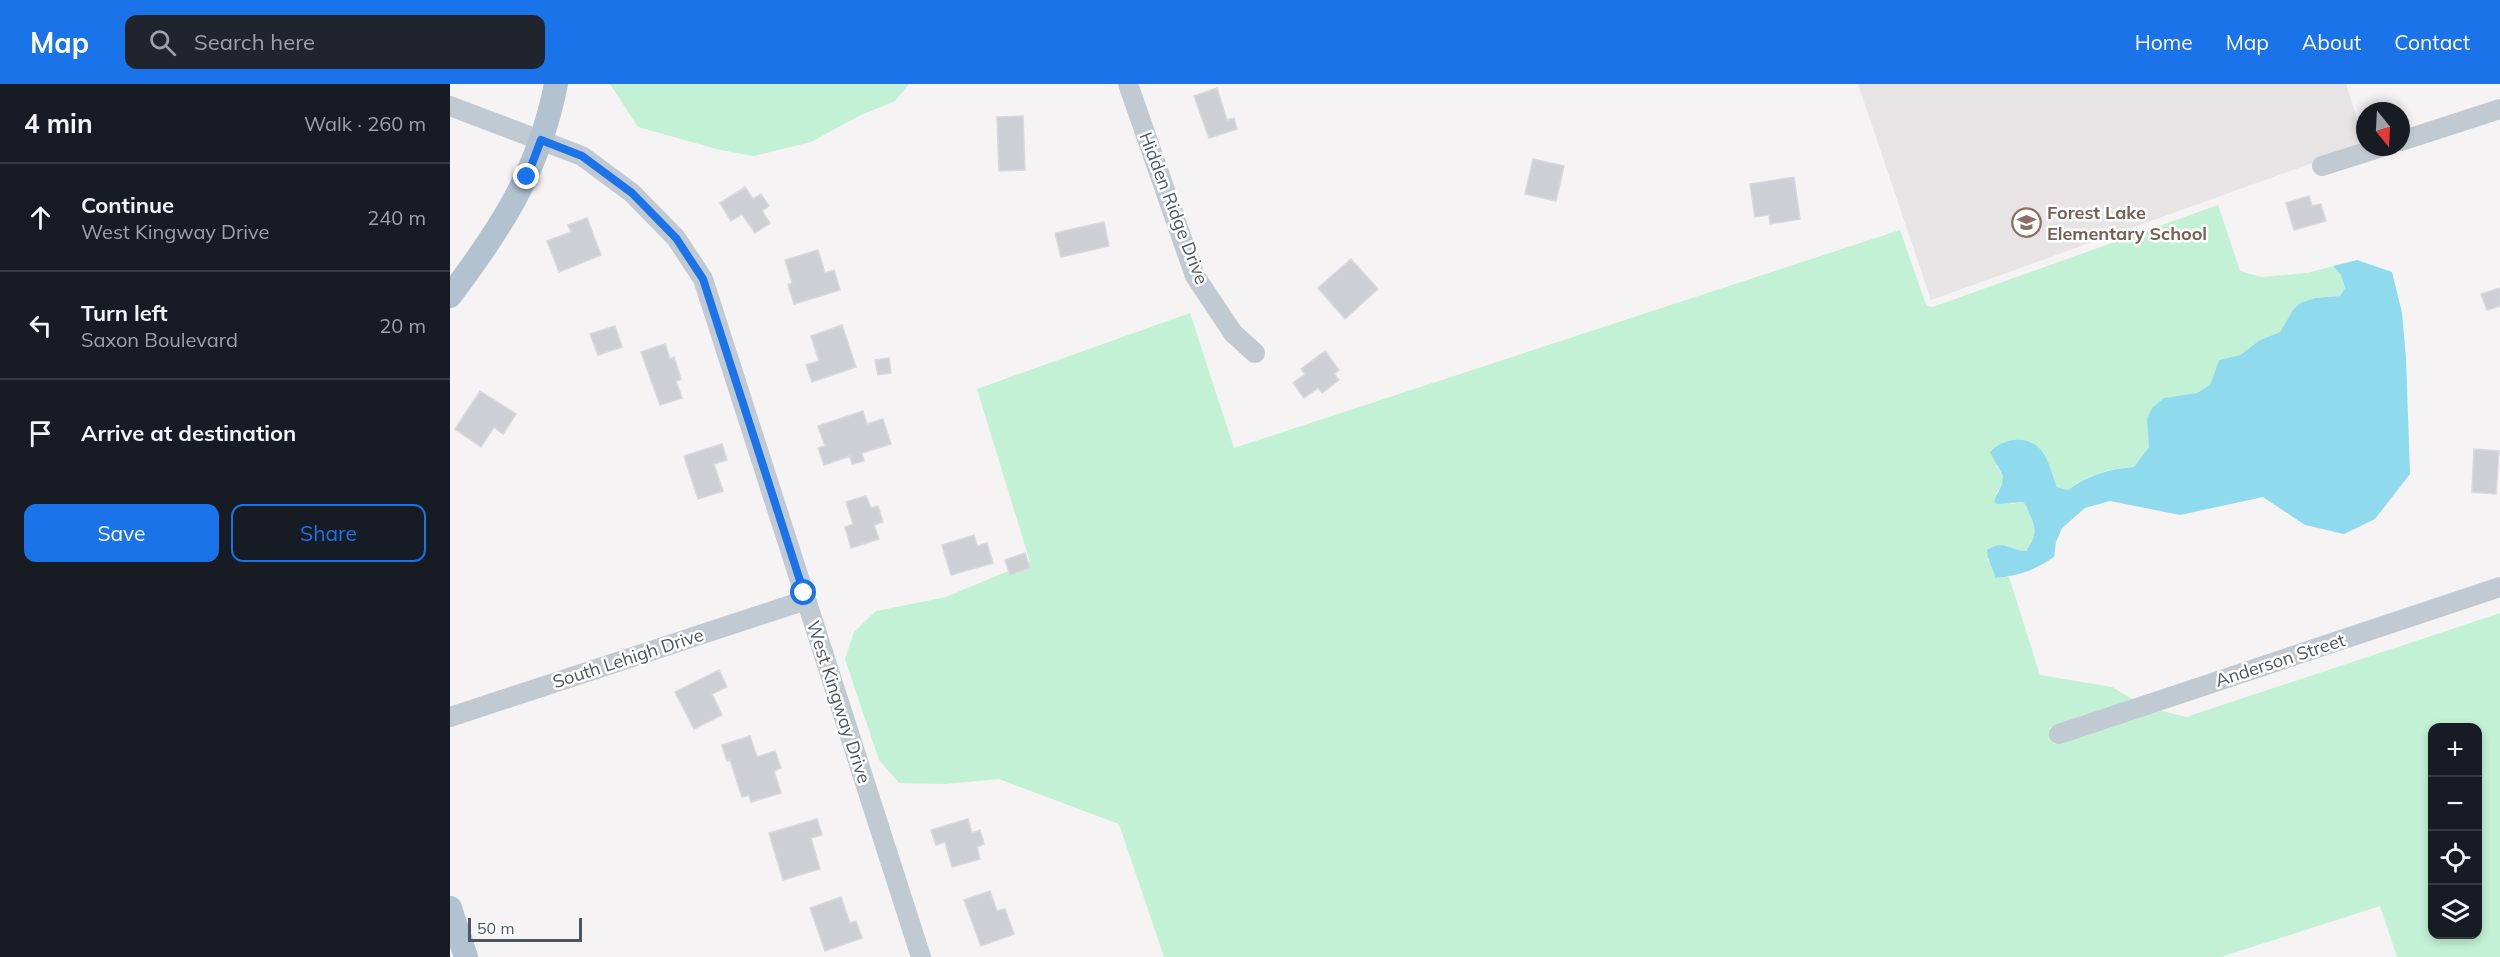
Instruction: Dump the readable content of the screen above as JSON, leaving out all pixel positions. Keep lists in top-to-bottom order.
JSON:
{
  "streets": {
    "street": [
      "Hidden Ridge Drive",
      "South Lehigh Drive",
      "Anderson Street",
      "West Kingway Drive"
    ]
  },
  "crossings": [
    ["South Lehigh Drive", "West Kingway Drive"]
  ],
  "places": {
    "school or university": ["Forest Lake Elementary School"]
  },
  "scale_bar": "50 m",
  "north": "bottom",
  "page": {
    "header": "Map",
    "search": "Search here",
    "nav": [
      "Home",
      "Map",
      "About",
      "Contact"
    ],
    "heading": ["4 min", "Walk · 260 m"],
    "list": [
      ["Continue", "West Kingway Drive", "240 m"],
      ["Turn left", "Saxon Boulevard", "20 m"],
      "Arrive at destination"
    ],
    "buttons": ["Save", "Share"],
    "map_buttons": ["+", "−"],
    "scale": "50 m"
  }
}
